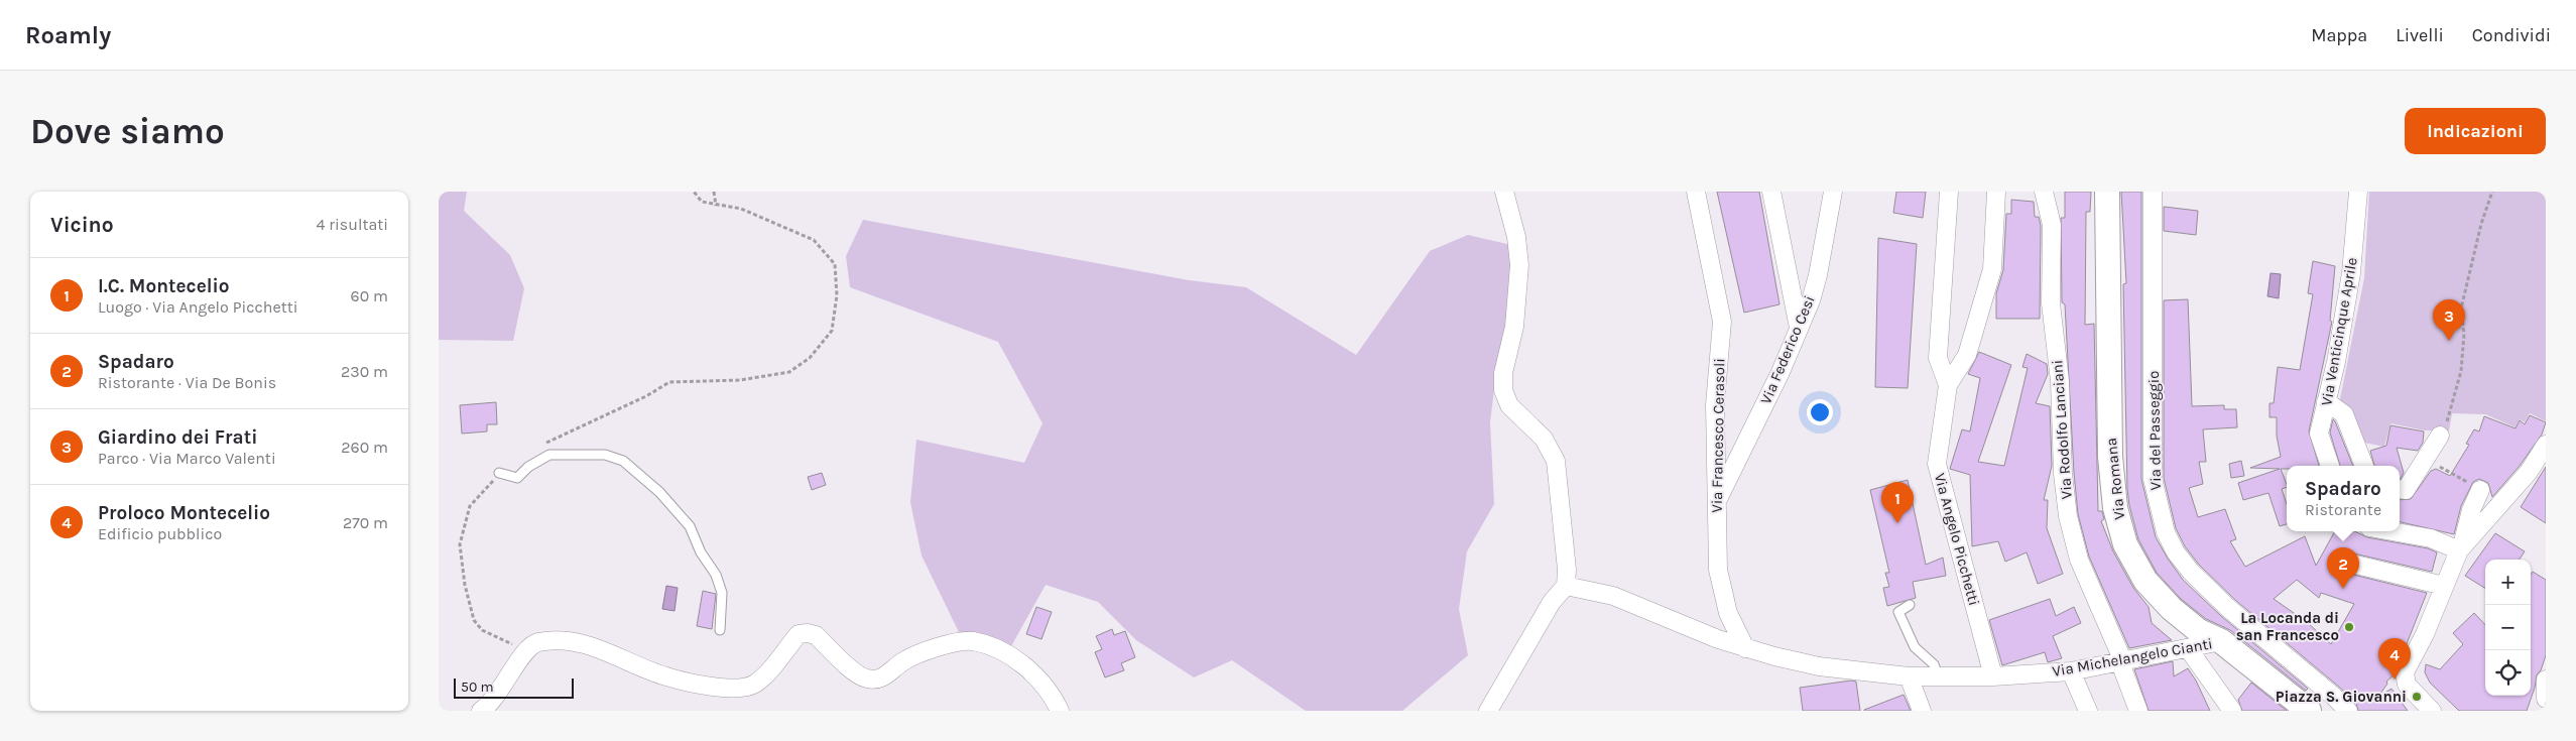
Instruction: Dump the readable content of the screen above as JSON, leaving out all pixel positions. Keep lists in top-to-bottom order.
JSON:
{
  "streets": {
    "street": [
      "Via Venticinque Aprile",
      "Via Federico Cesi",
      "Via Rodolfo Lanciani",
      "Via del Passeggio",
      "Via Francesco Cerasoli",
      "Via Romana",
      "Via Angelo Picchetti",
      "Via Michelangelo Cianti"
    ]
  },
  "crossings": [
    ["Via Federico Cesi", "Via Francesco Cerasoli"],
    ["Via Rodolfo Lanciani", "Via Michelangelo Cianti"],
    ["Via Francesco Cerasoli", "Via Michelangelo Cianti"],
    ["Via Romana", "Via Michelangelo Cianti"],
    ["Via Angelo Picchetti", "Via Michelangelo Cianti"]
  ],
  "places": ["La Locanda di san Francesco", "Piazza S. Giovanni"],
  "scale_bar": "50 m",
  "page": {
    "header": "Roamly",
    "nav": ["Mappa", "Livelli", "Condividi"],
    "buttons": "Indicazioni",
    "title": "Dove siamo",
    "heading": ["Vicino", "4 risultati"],
    "list": [
      {
        "mark": "1",
        "name": "I.C. Montecelio",
        "note": "Luogo · Via Angelo Picchetti",
        "value": "60 m"
      },
      {
        "mark": "2",
        "name": "Spadaro",
        "note": "Ristorante · Via De Bonis",
        "value": "230 m"
      },
      {
        "mark": "3",
        "name": "Giardino dei Frati",
        "note": "Parco · Via Marco Valenti",
        "value": "260 m"
      },
      {
        "mark": "4",
        "name": "Proloco Montecelio",
        "note": "Edificio pubblico",
        "value": "270 m"
      }
    ],
    "pins": [
      "3",
      "1",
      "2",
      "4"
    ],
    "popup": ["Spadaro", "Ristorante"],
    "map_buttons": ["+", "−"],
    "scale": "50 m"
  }
}
